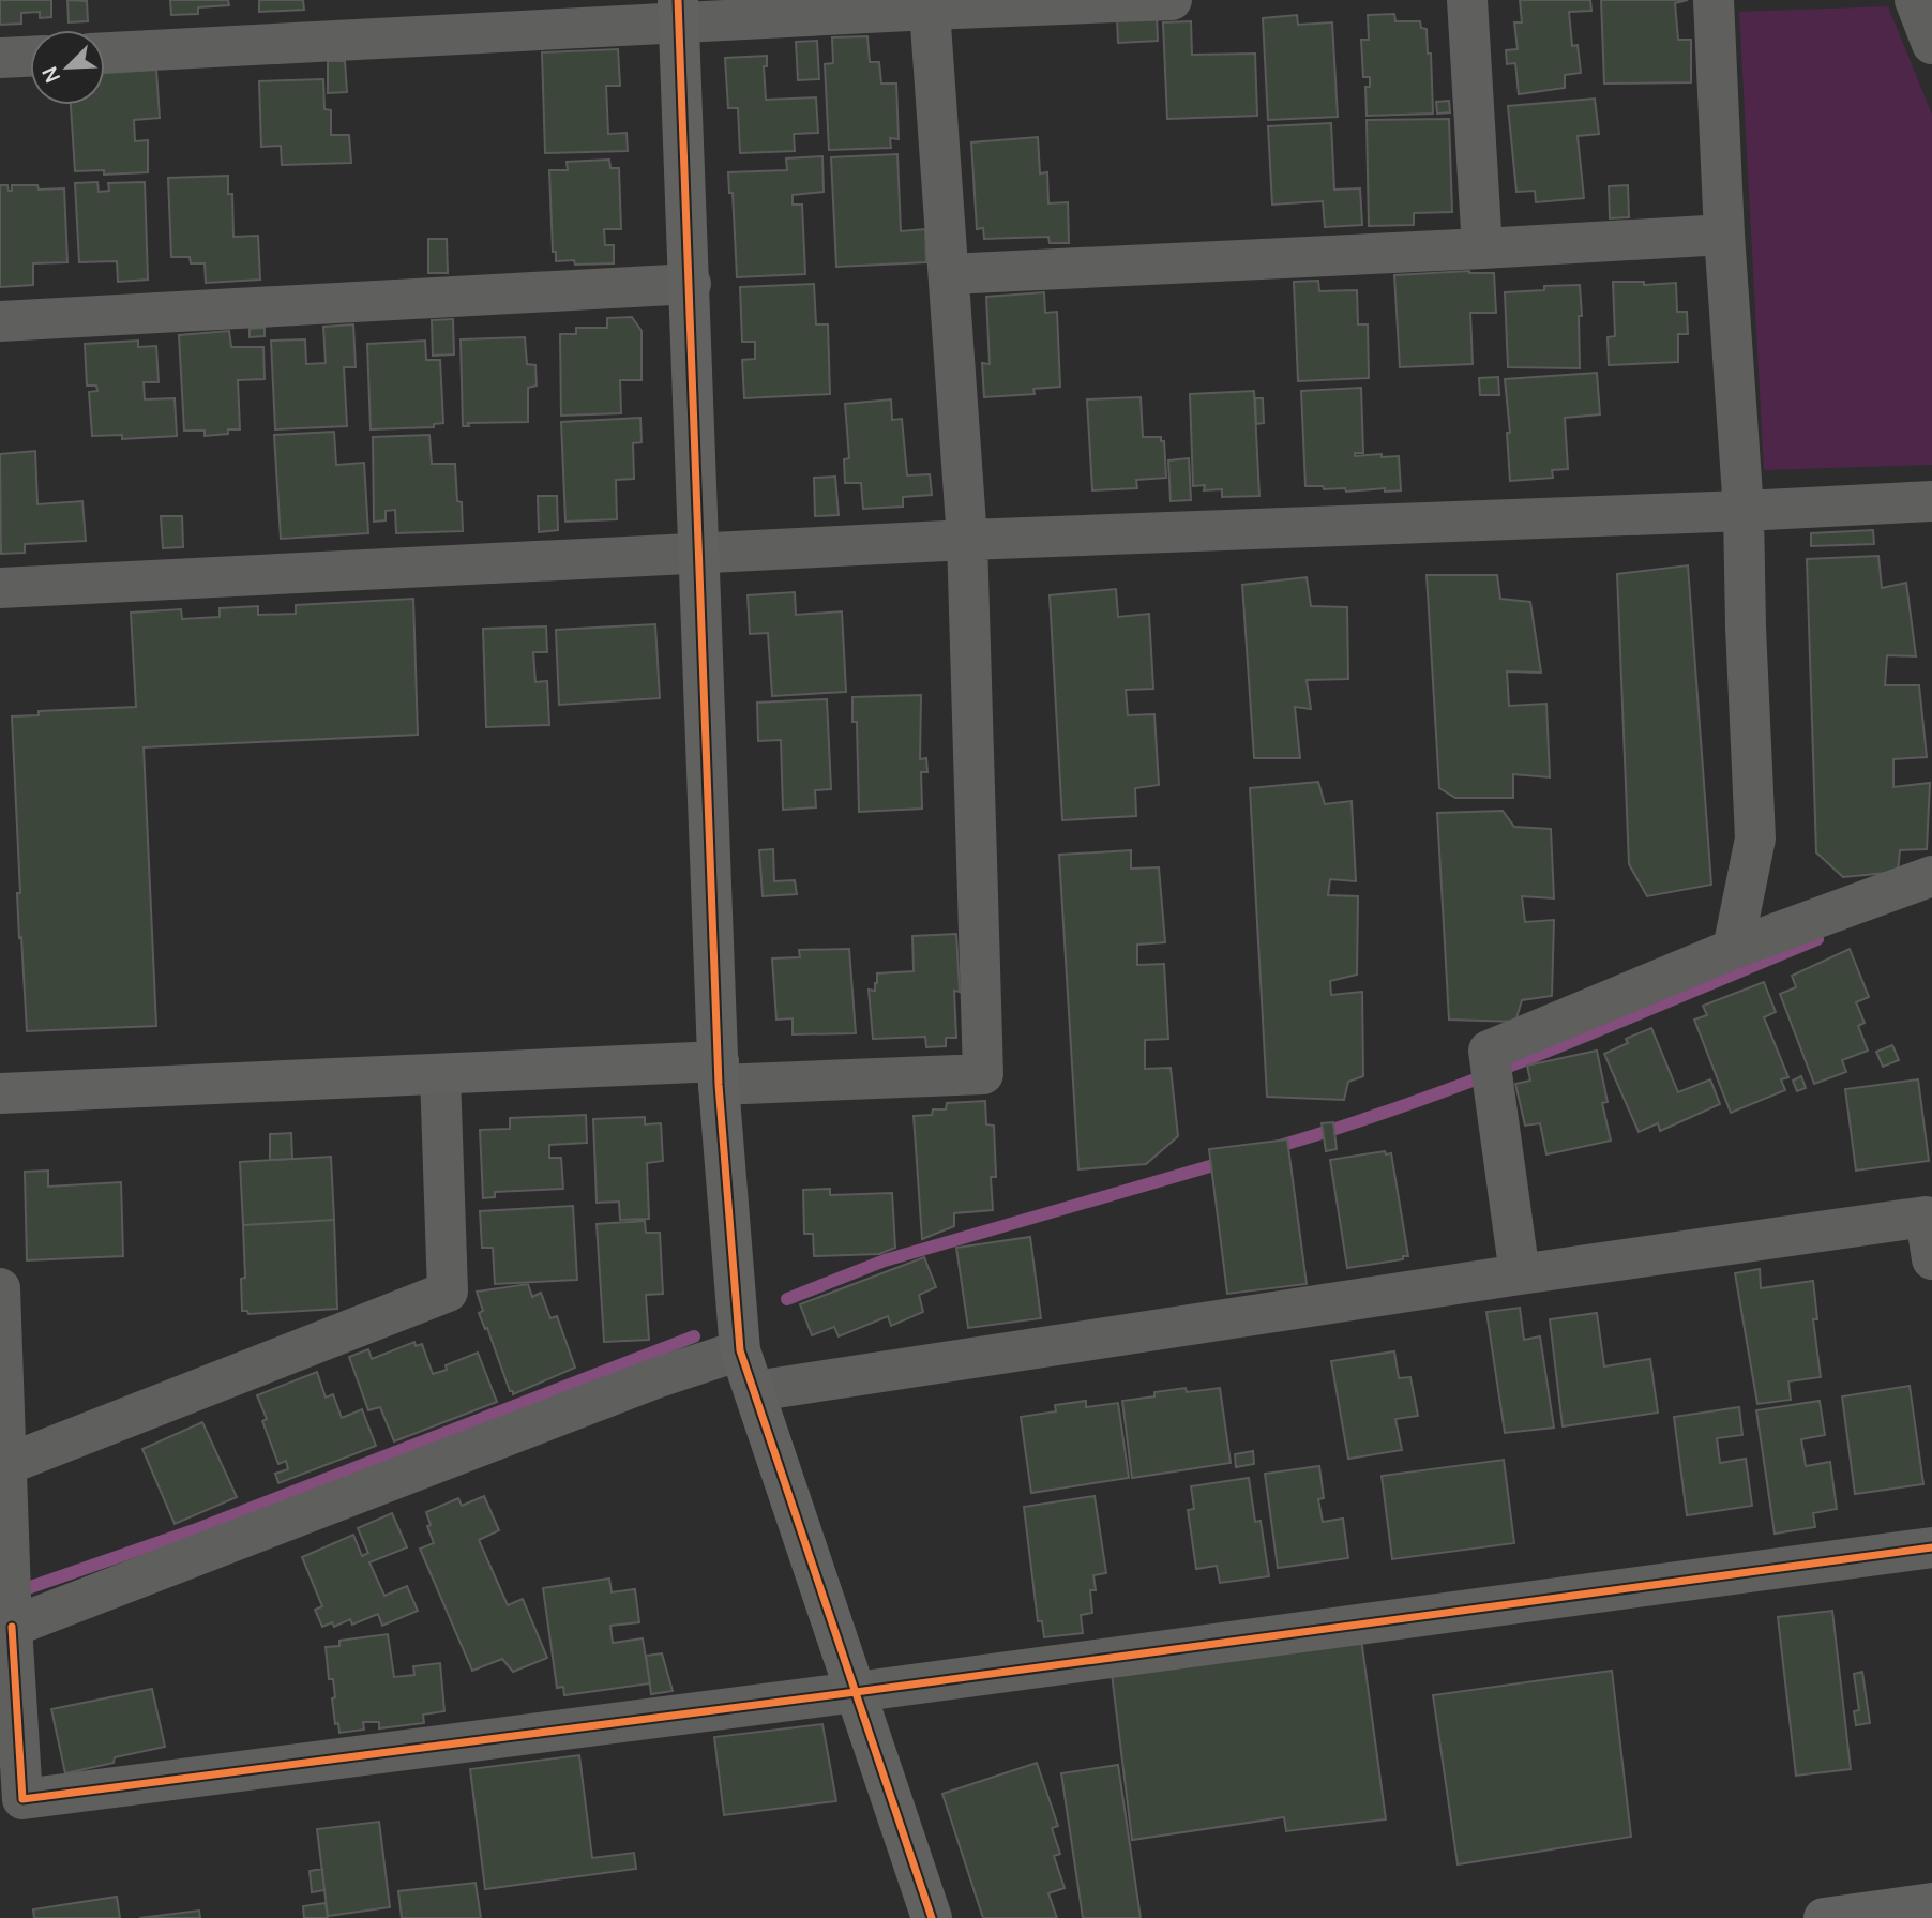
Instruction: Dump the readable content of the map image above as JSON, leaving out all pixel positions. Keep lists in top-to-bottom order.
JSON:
{
  "north": "bottom left"
}
